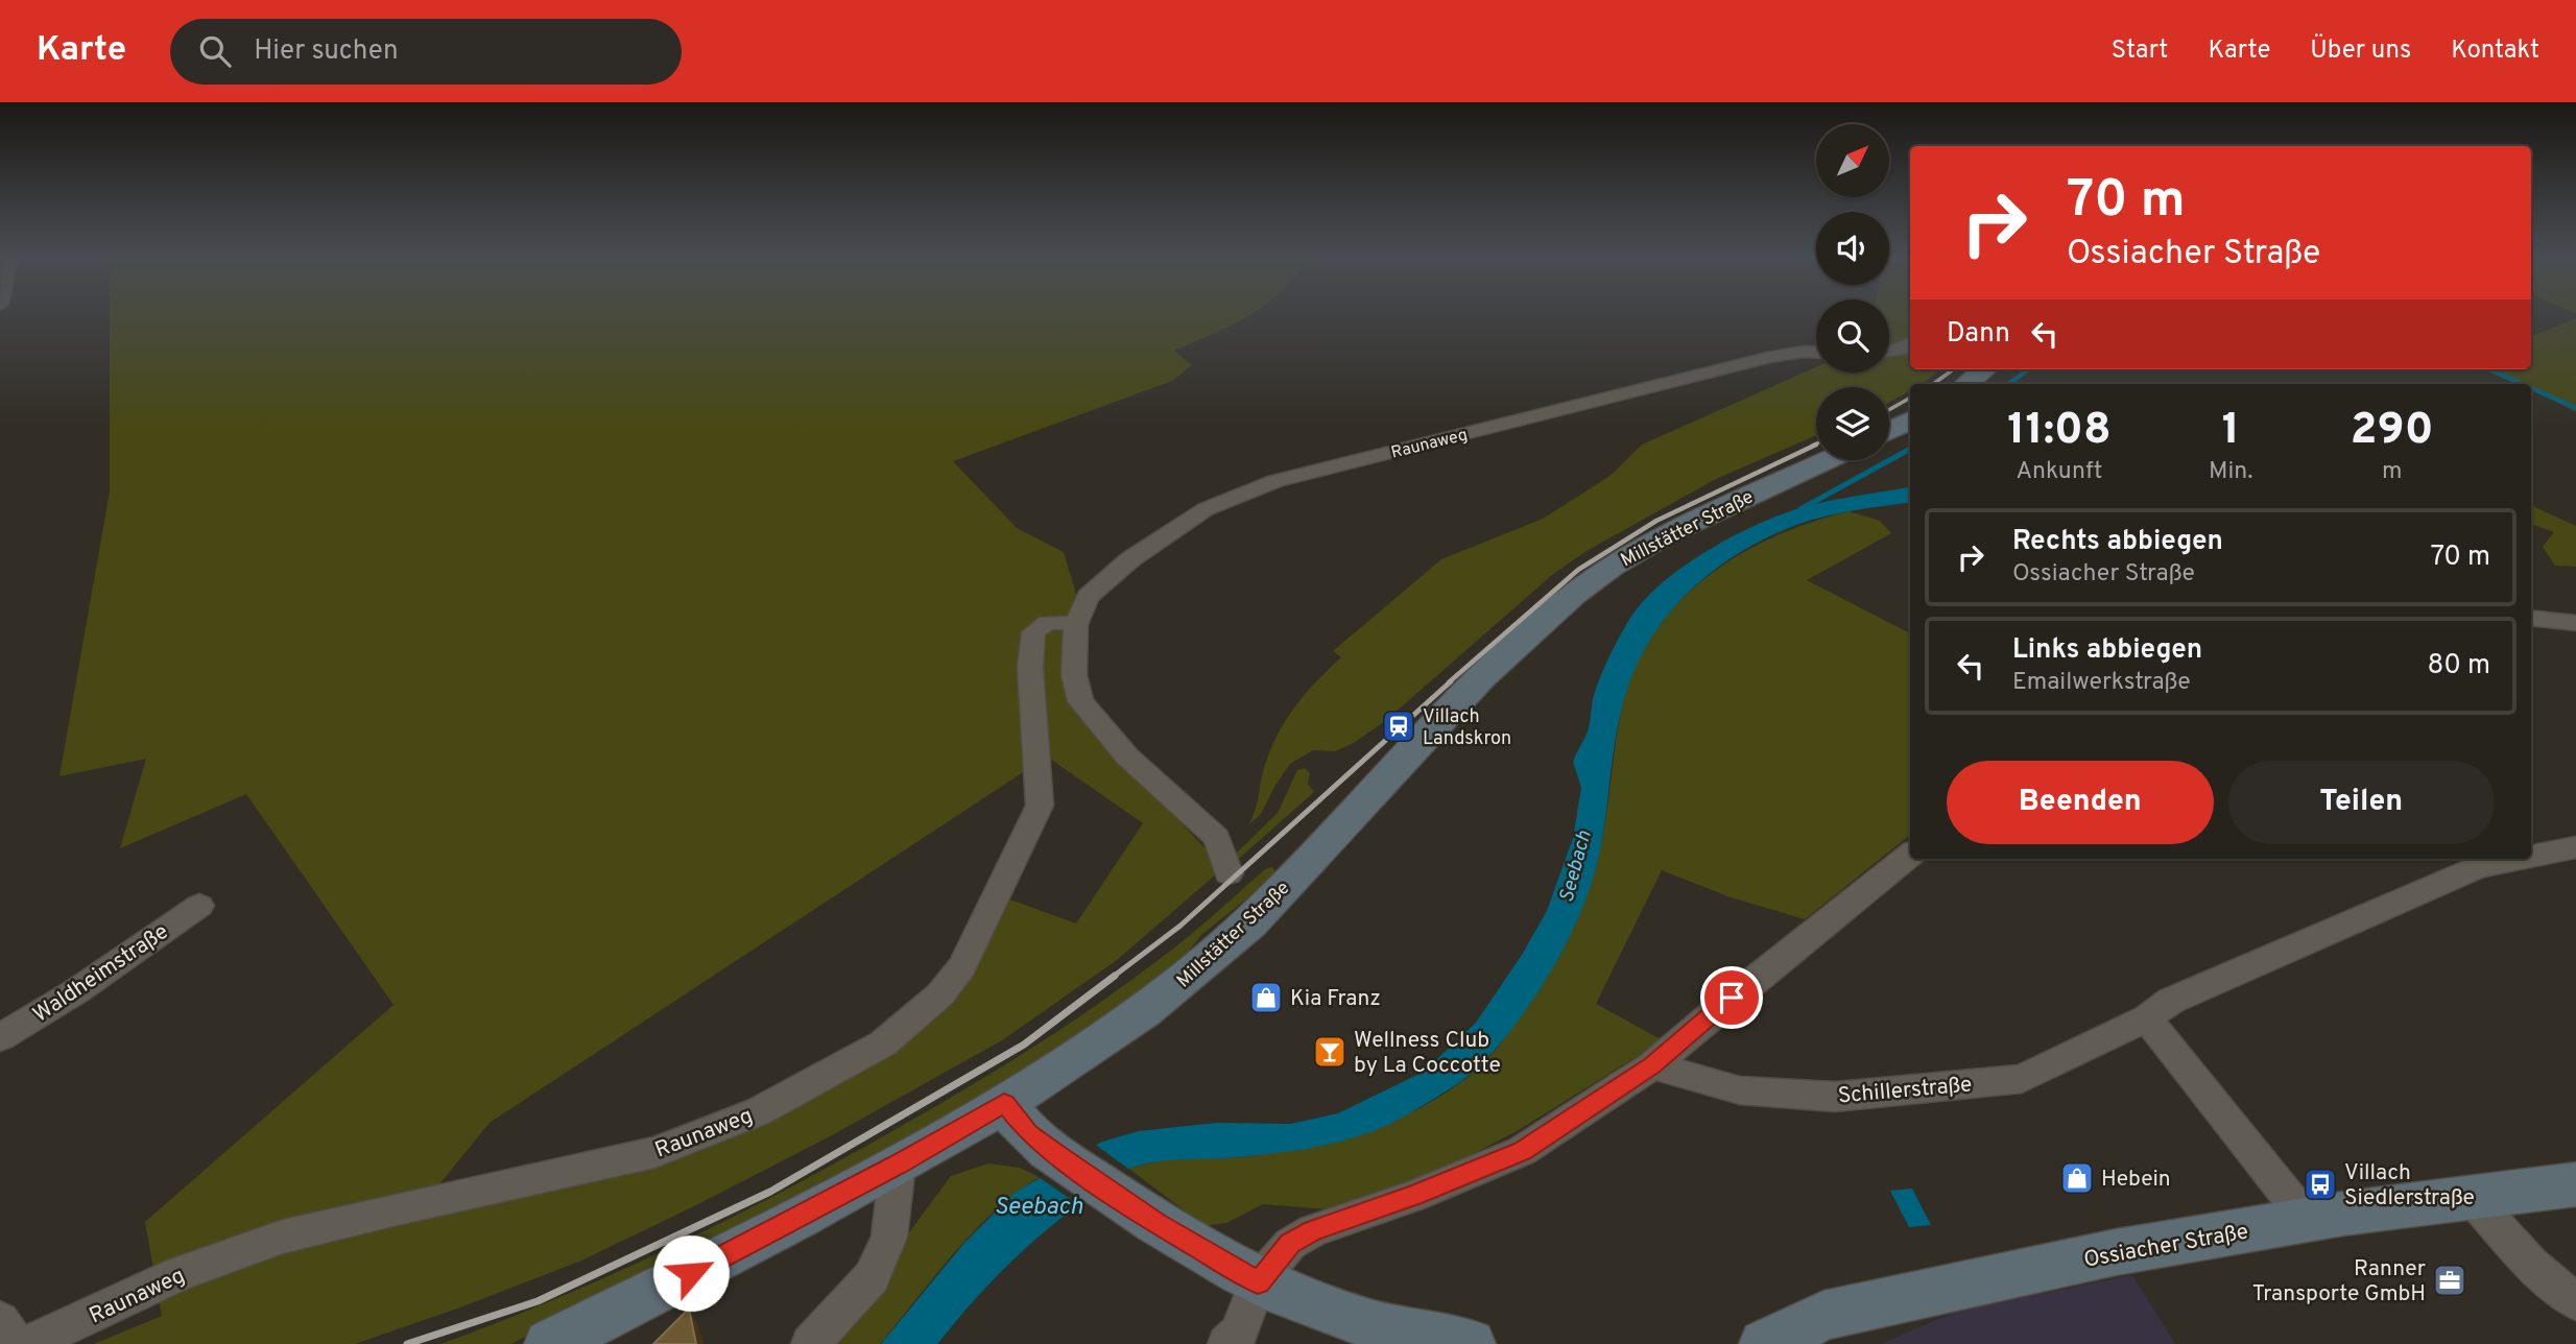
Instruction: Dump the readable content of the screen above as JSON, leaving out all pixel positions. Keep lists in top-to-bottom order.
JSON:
{
  "streets": {
    "street": [
      "Raunaweg",
      "Millstätter Straße",
      "Waldheimstraße",
      "Schillerstraße",
      "Ossiacher Straße"
    ]
  },
  "water": ["Seebach"],
  "places": {
    "station": ["Villach Landskron"],
    "shop": ["Kia Franz", "Hebein"],
    "bar": ["Wellness Club by La Coccotte"],
    "bus stop": ["Villach Siedlerstraße"],
    "office": ["Ranner Transporte GmbH"]
  },
  "north": "top right",
  "page": {
    "header": "Karte",
    "search": "Hier suchen",
    "nav": [
      "Start",
      "Karte",
      "Über uns",
      "Kontakt"
    ],
    "turn": ["70 m", "Ossiacher Straße"],
    "then": "Dann",
    "eta": [
      "11:08",
      "Ankunft",
      "1",
      "Min.",
      "290",
      "m"
    ],
    "list": [
      {
        "name": "Rechts abbiegen",
        "note": "Ossiacher Straße",
        "value": "70 m"
      },
      {
        "name": "Links abbiegen",
        "note": "Emailwerkstraße",
        "value": "80 m"
      }
    ],
    "buttons": ["Beenden", "Teilen"]
  }
}
